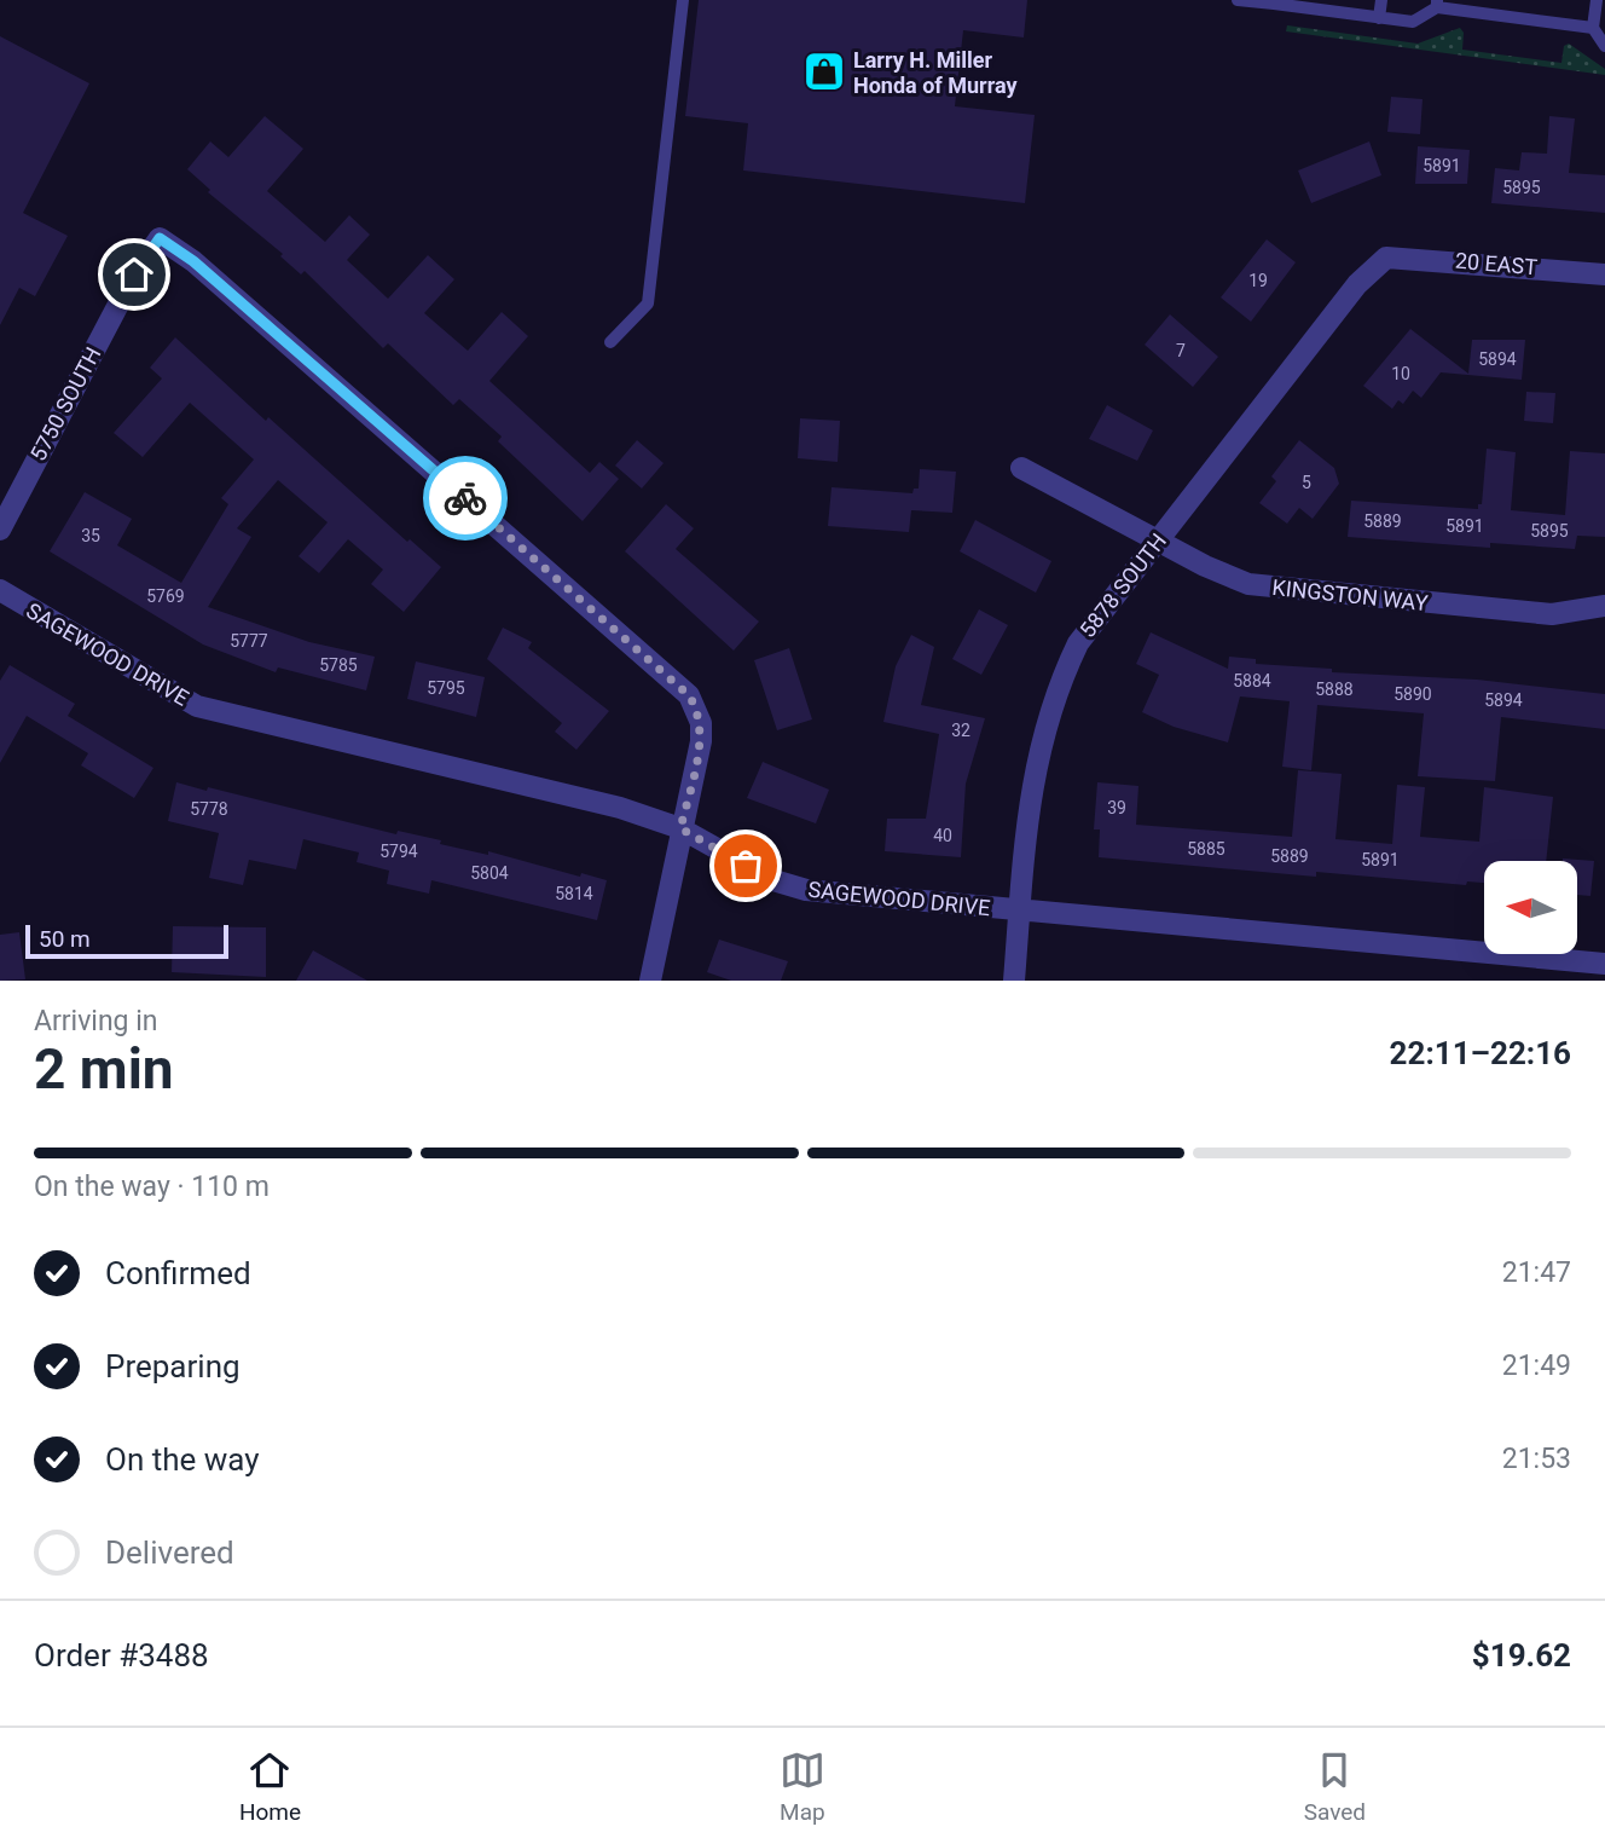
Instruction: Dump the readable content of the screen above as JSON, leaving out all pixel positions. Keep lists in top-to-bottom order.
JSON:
{
  "streets": {
    "street": [
      "20 EAST",
      "5750 SOUTH",
      "5878 SOUTH",
      "KINGSTON WAY",
      "SAGEWOOD DRIVE"
    ]
  },
  "crossings": [
    ["20 EAST", "5878 SOUTH"],
    ["5750 SOUTH", "SAGEWOOD DRIVE"],
    ["5878 SOUTH", "KINGSTON WAY"],
    ["5878 SOUTH", "SAGEWOOD DRIVE"]
  ],
  "places": {
    "shop": ["Larry H. Miller Honda of Murray"]
  },
  "house_numbers": [
    "5891",
    "5895",
    "19",
    "7",
    "5894",
    "10",
    "5",
    "5889",
    "5891",
    "5895",
    "35",
    "5769",
    "5777",
    "5785",
    "5884",
    "5795",
    "5888",
    "5890",
    "5894",
    "32",
    "39",
    "5778",
    "40",
    "5885",
    "5794",
    "5889",
    "5891",
    "5804",
    "5814"
  ],
  "scale_bar": "50 m",
  "north": "left",
  "page": {
    "scale": "50 m",
    "heading": ["2 min", "Arriving in", "22:11–22:16"],
    "panel": ["Order #3488", "$19.62"],
    "bar": "On the way · 110 m",
    "list": [
      ["Confirmed", "21:47"],
      ["Preparing", "21:49"],
      ["On the way", "21:53"],
      "Delivered"
    ],
    "tabs": ["Home", "Map", "Saved"]
  }
}
